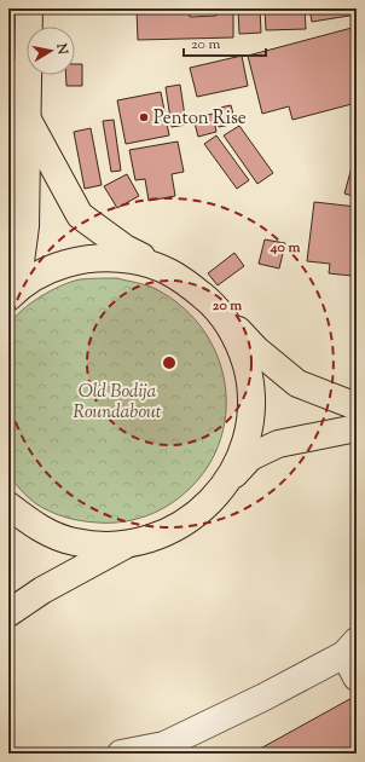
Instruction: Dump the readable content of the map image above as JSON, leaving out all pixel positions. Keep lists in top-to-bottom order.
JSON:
{
  "parks": ["Old Bodija Roundabout"],
  "places": ["Penton Rise"],
  "scale_bar": "20 m",
  "north": "right",
  "rings": ["40 m", "20 m"]
}
